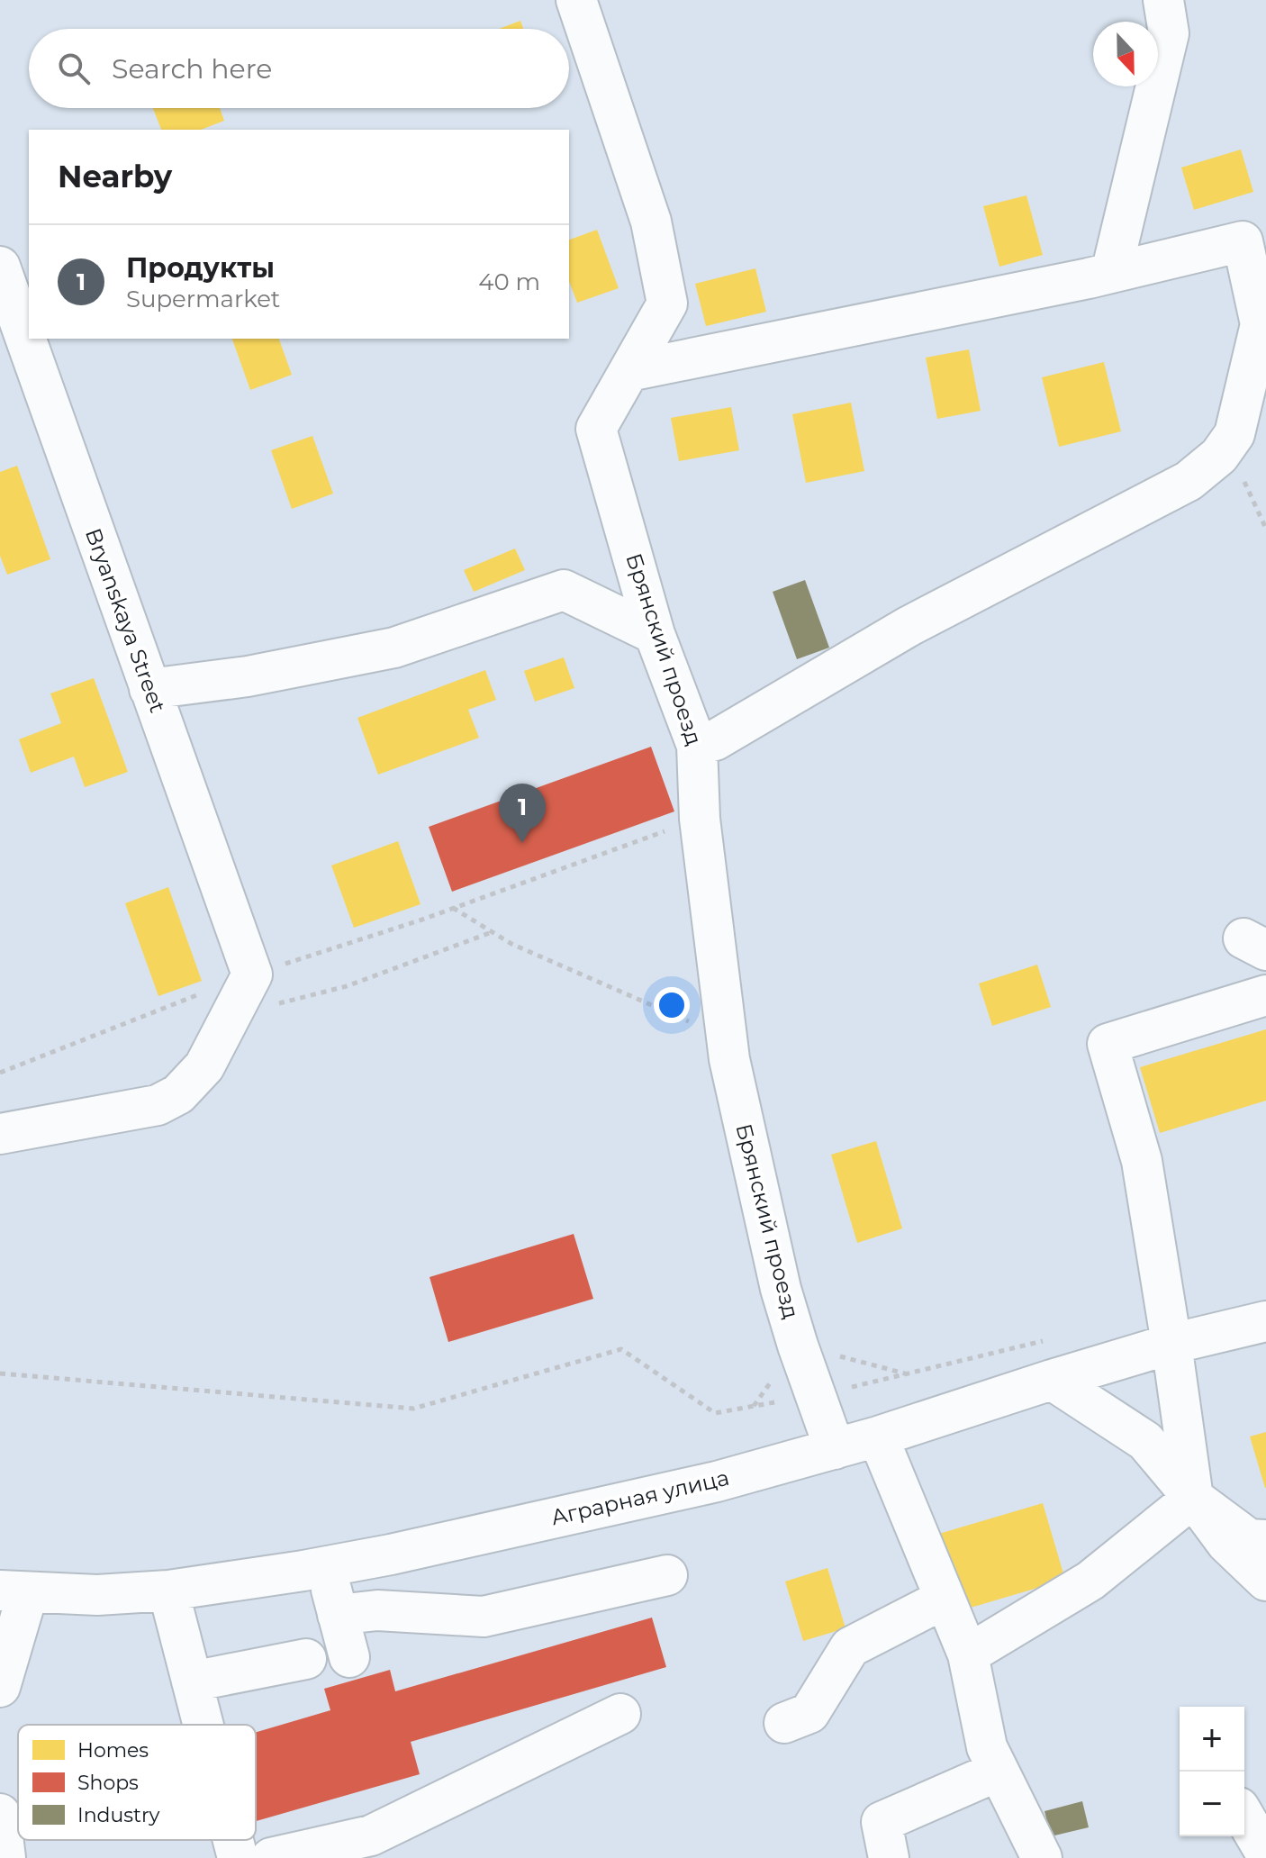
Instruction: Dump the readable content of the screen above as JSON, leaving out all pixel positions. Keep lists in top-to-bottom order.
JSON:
{
  "streets": {
    "street": ["Bryanskaya Street", "Брянский проезд", "Аграрная улица"]
  },
  "crossings": [
    ["Брянский проезд", "Аграрная улица"]
  ],
  "legend": ["Homes", "Shops", "Industry"],
  "north": "bottom",
  "page": {
    "search": "Search here",
    "heading": "Nearby",
    "list": [
      {
        "mark": "1",
        "name": "Продукты",
        "note": "Supermarket",
        "value": "40 m"
      }
    ],
    "pins": "1",
    "map_buttons": ["+", "−"]
  }
}
